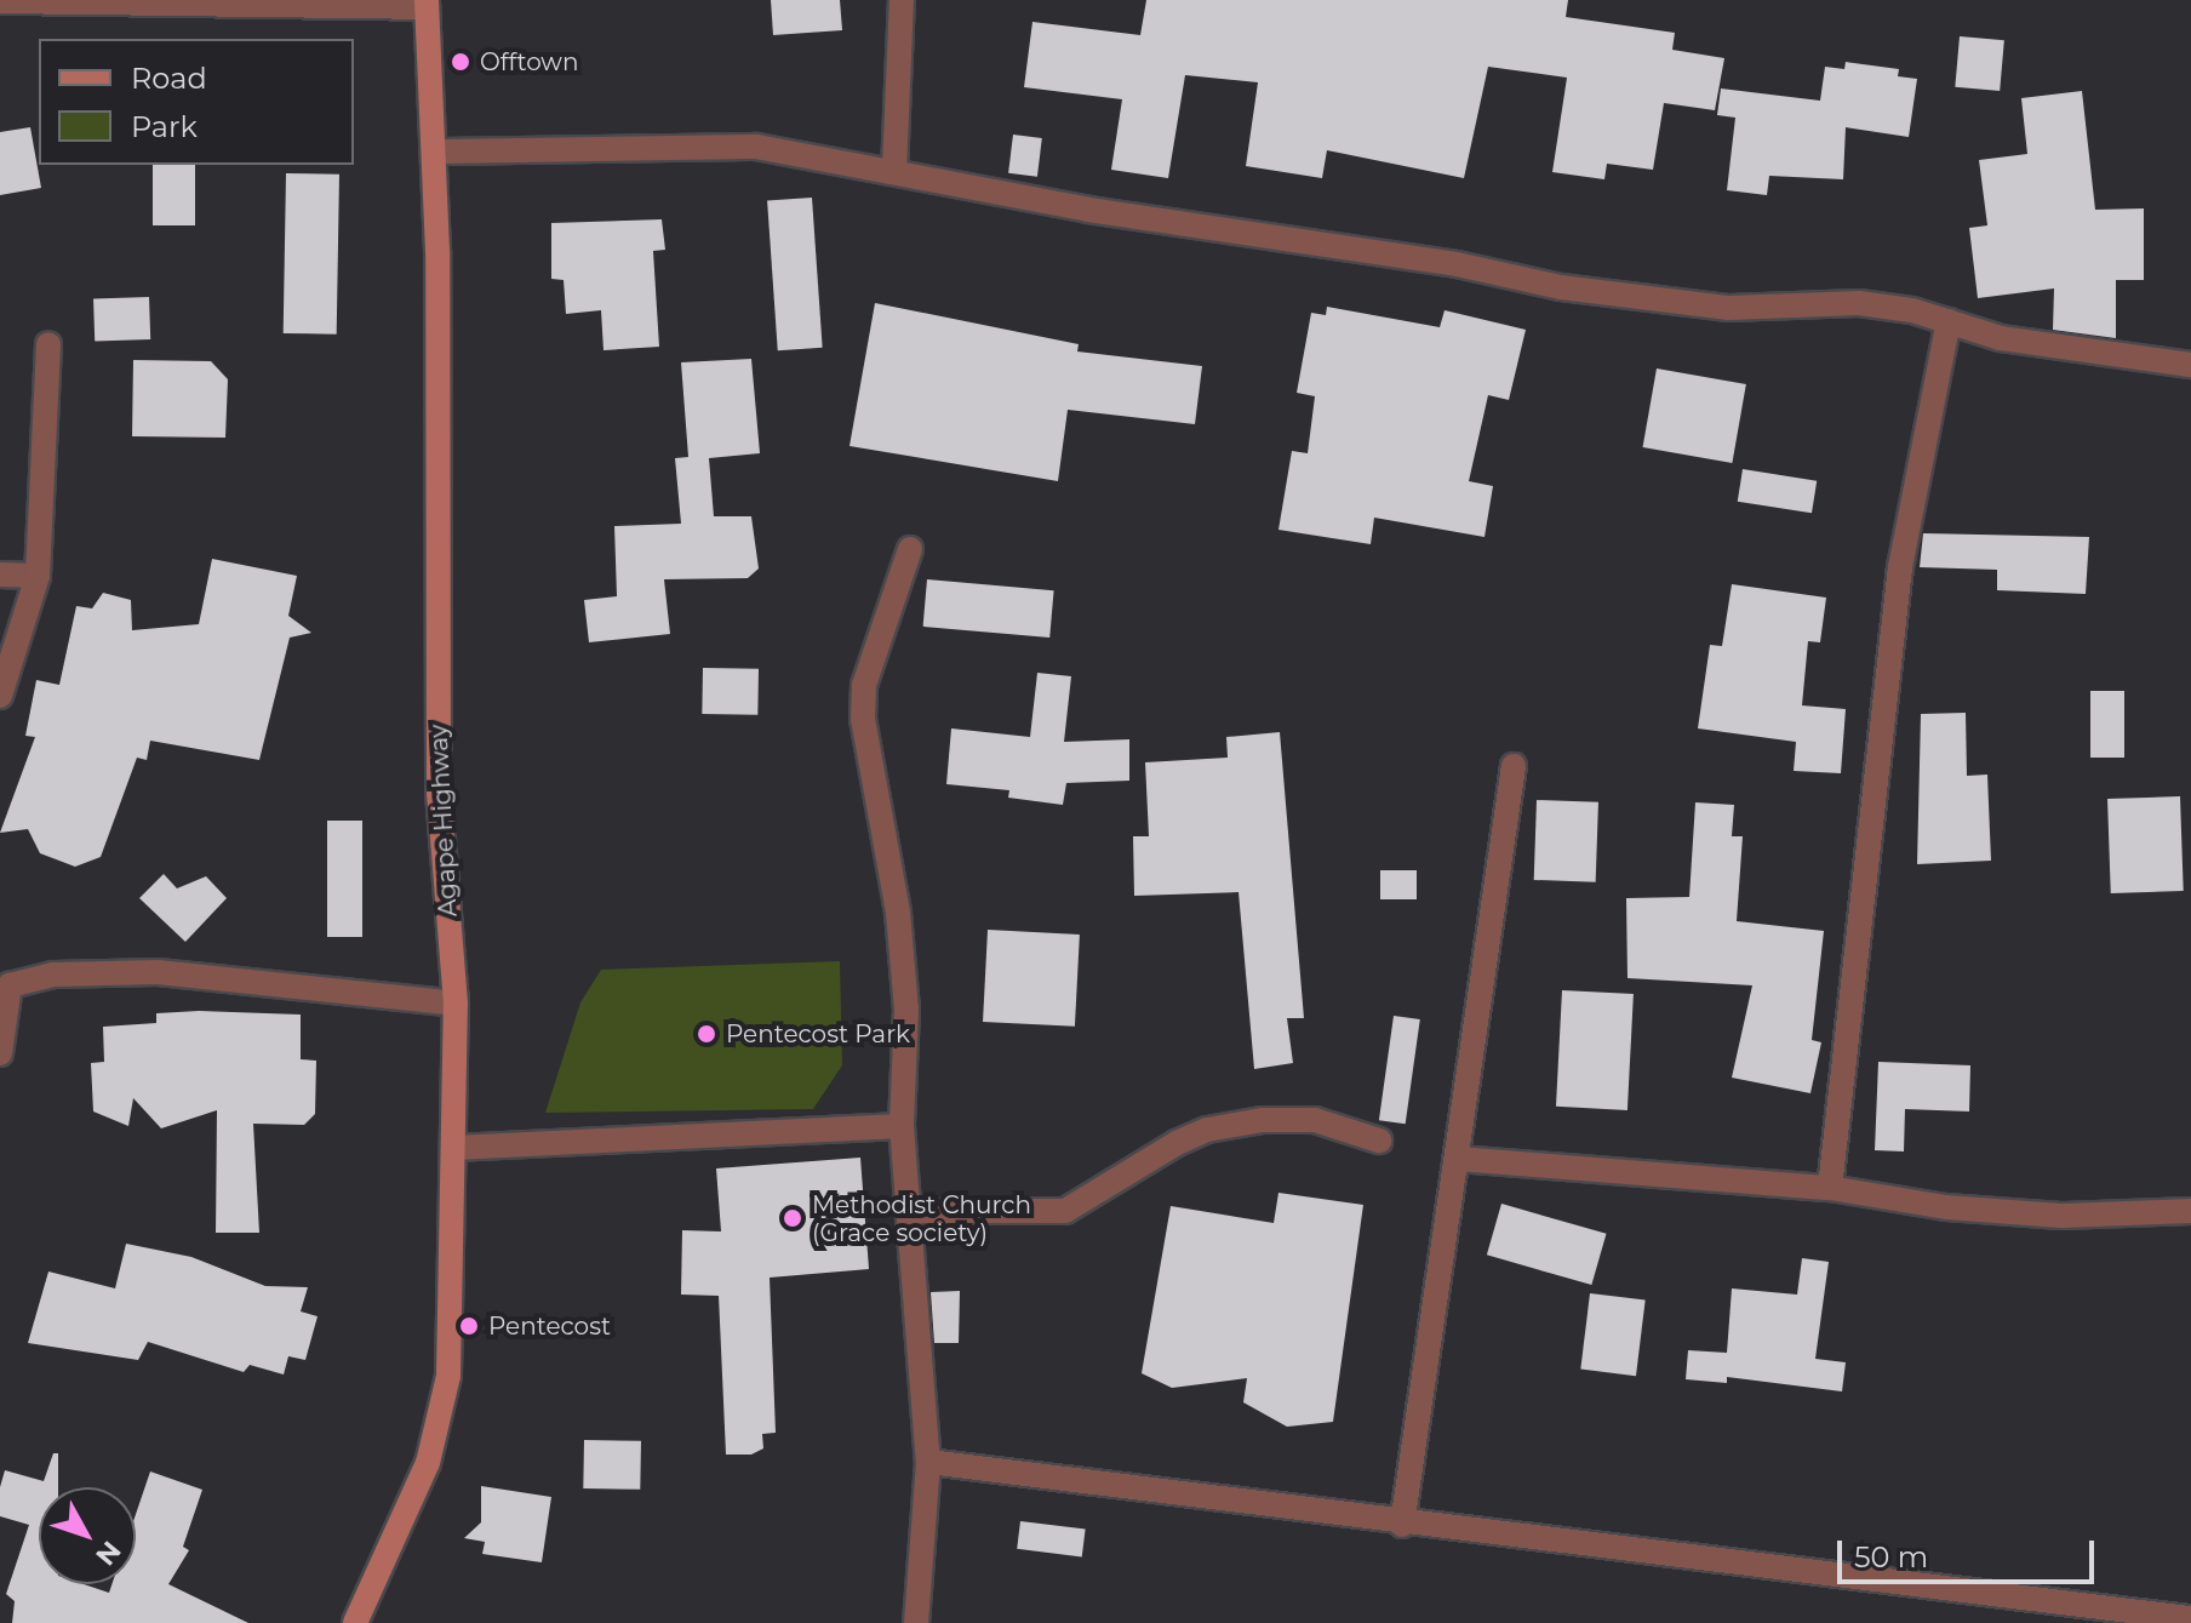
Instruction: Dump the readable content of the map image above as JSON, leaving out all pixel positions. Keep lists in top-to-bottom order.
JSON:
{
  "streets": {
    "street": ["Agape Highway"]
  },
  "places": [
    "Offtown",
    "Pentecost Park",
    "Methodist Church (Grace society)",
    "Pentecost"
  ],
  "legend": ["Road", "Park"],
  "scale_bar": "50 m",
  "north": "bottom right"
}
